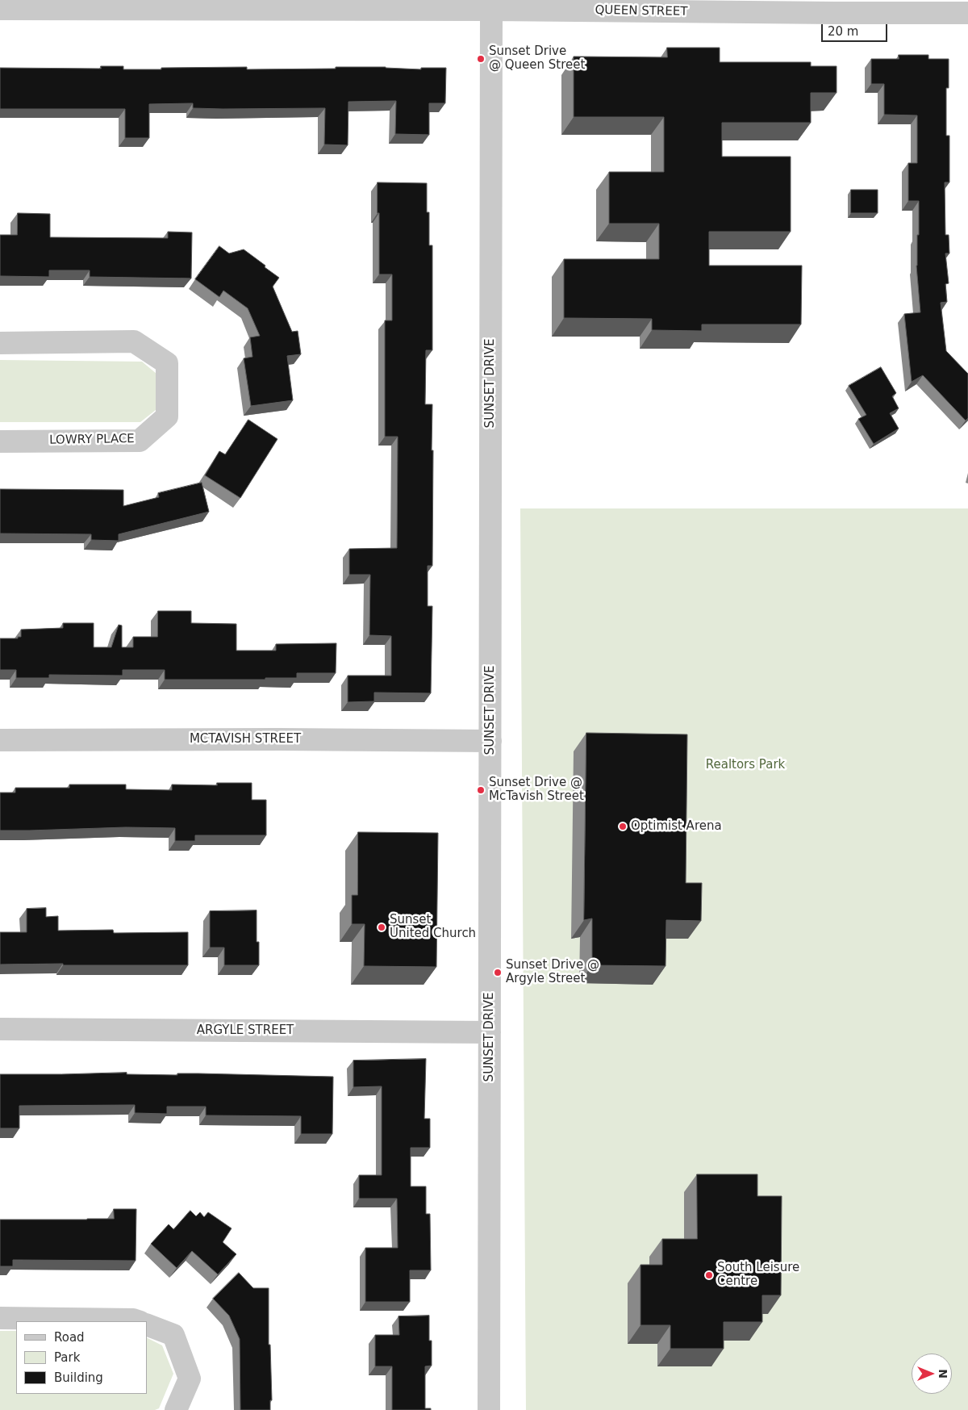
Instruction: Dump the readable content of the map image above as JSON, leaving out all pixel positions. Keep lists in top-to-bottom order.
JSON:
{
  "streets": {
    "street": [
      "QUEEN STREET",
      "SUNSET DRIVE",
      "LOWRY PLACE",
      "MCTAVISH STREET",
      "ARGYLE STREET"
    ]
  },
  "crossings": [
    ["QUEEN STREET", "SUNSET DRIVE"],
    ["SUNSET DRIVE", "MCTAVISH STREET"],
    ["SUNSET DRIVE", "ARGYLE STREET"]
  ],
  "parks": ["Realtors Park"],
  "places": [
    "Sunset Drive @ Queen Street",
    "Sunset Drive @ McTavish Street",
    "Optimist Arena",
    "Sunset United Church",
    "Sunset Drive @ Argyle Street",
    "South Leisure Centre"
  ],
  "legend": ["Road", "Park", "Building"],
  "scale_bar": "20 m",
  "north": "right"
}
